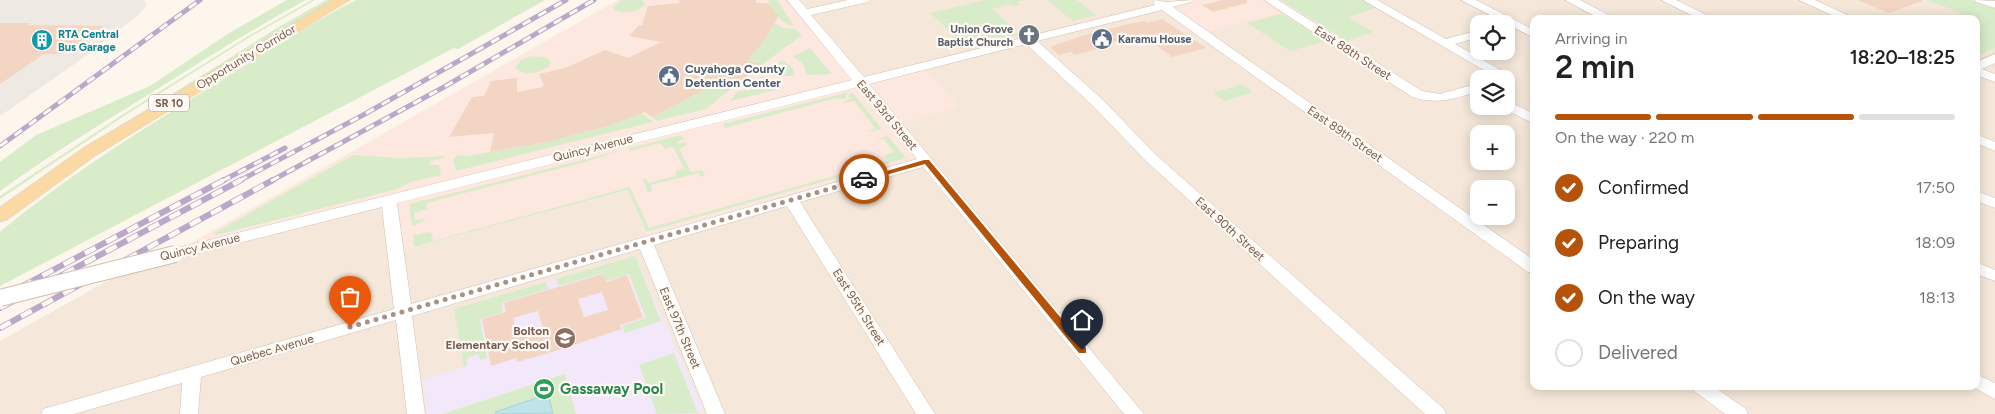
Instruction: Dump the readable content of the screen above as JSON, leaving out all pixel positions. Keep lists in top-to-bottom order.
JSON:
{
  "streets": {
    "main road": ["Opportunity Corridor", "SR 10"],
    "street": [
      "East 88th Street",
      "East 93rd Street",
      "East 89th Street",
      "Quincy Avenue",
      "East 90th Street",
      "East 95th Street",
      "East 97th Street",
      "Quebec Avenue"
    ]
  },
  "crossings": [
    ["East 93rd Street", "Quincy Avenue"],
    ["East 93rd Street", "Quebec Avenue"],
    ["East 89th Street", "Quincy Avenue"],
    ["Quincy Avenue", "East 90th Street"],
    ["East 95th Street", "Quebec Avenue"],
    ["East 97th Street", "Quebec Avenue"]
  ],
  "places": {
    "church": ["Union Grove Baptist Church"],
    "public building": ["Karamu House", "Cuyahoga County Detention Center"],
    "building": ["RTA Central Bus Garage"],
    "school or university": ["Bolton Elementary School"],
    "sports": ["Gassaway Pool"]
  },
  "page": {
    "map_buttons": ["+", "−"],
    "heading": ["2 min", "Arriving in", "18:20–18:25"],
    "bar": "On the way · 220 m",
    "list": [
      ["Confirmed", "17:50"],
      ["Preparing", "18:09"],
      ["On the way", "18:13"],
      "Delivered"
    ]
  }
}
